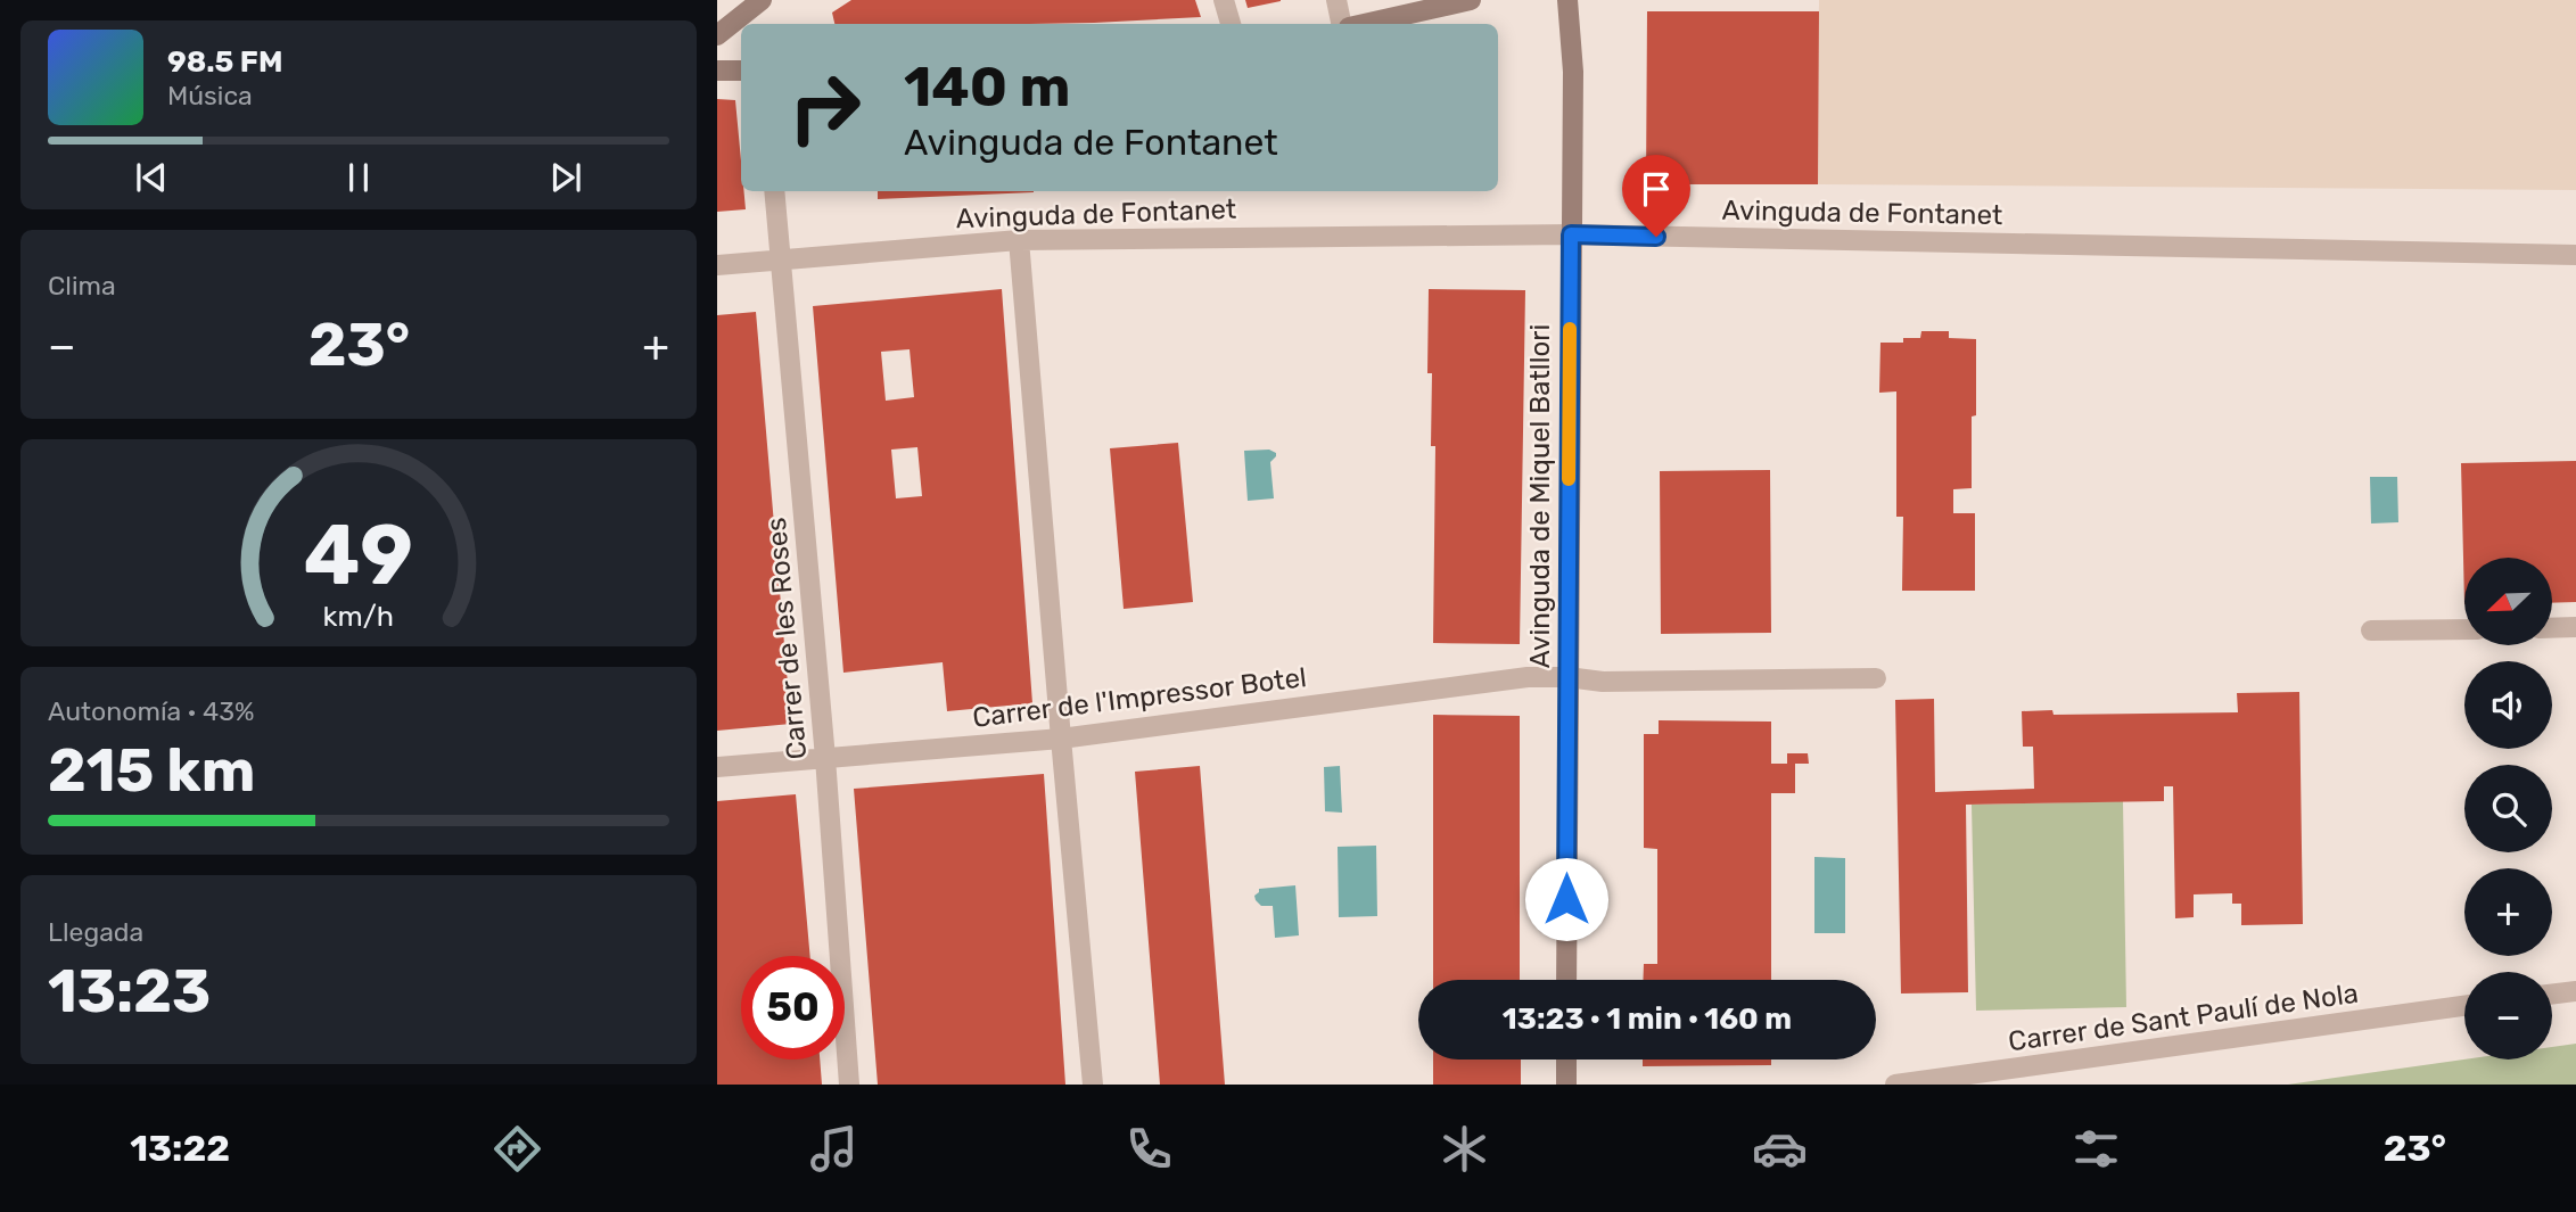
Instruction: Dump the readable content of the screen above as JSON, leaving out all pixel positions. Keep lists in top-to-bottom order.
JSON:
{
  "streets": {
    "main road": ["Avinguda de Miquel Batllori"],
    "street": [
      "Avinguda de Fontanet",
      "Carrer de les Roses",
      "Carrer de l'Impressor Botel",
      "Carrer de Sant Paulí de Nola"
    ]
  },
  "crossings": [
    ["Avinguda de Fontanet", "Avinguda de Miquel Batllori"],
    ["Avinguda de Fontanet", "Carrer de les Roses"],
    ["Avinguda de Miquel Batllori", "Carrer de l'Impressor Botel"],
    ["Carrer de les Roses", "Carrer de l'Impressor Botel"]
  ],
  "north": "bottom left",
  "page": {
    "turn": ["140 m", "Avinguda de Fontanet"],
    "song": ["98.5 FM", "Música"],
    "tile": [
      "Clima",
      ["Autonomía · 43%", "215 km"],
      ["Llegada", "13:23"]
    ],
    "heat": ["−", "23°", "+"],
    "map_buttons": ["+", "−"],
    "limit": "50",
    "trip": "13:23 · 1 min · 160 m",
    "tabs": ["13:22", "23°"],
    "gauge": ["49", "km/h"]
  }
}
